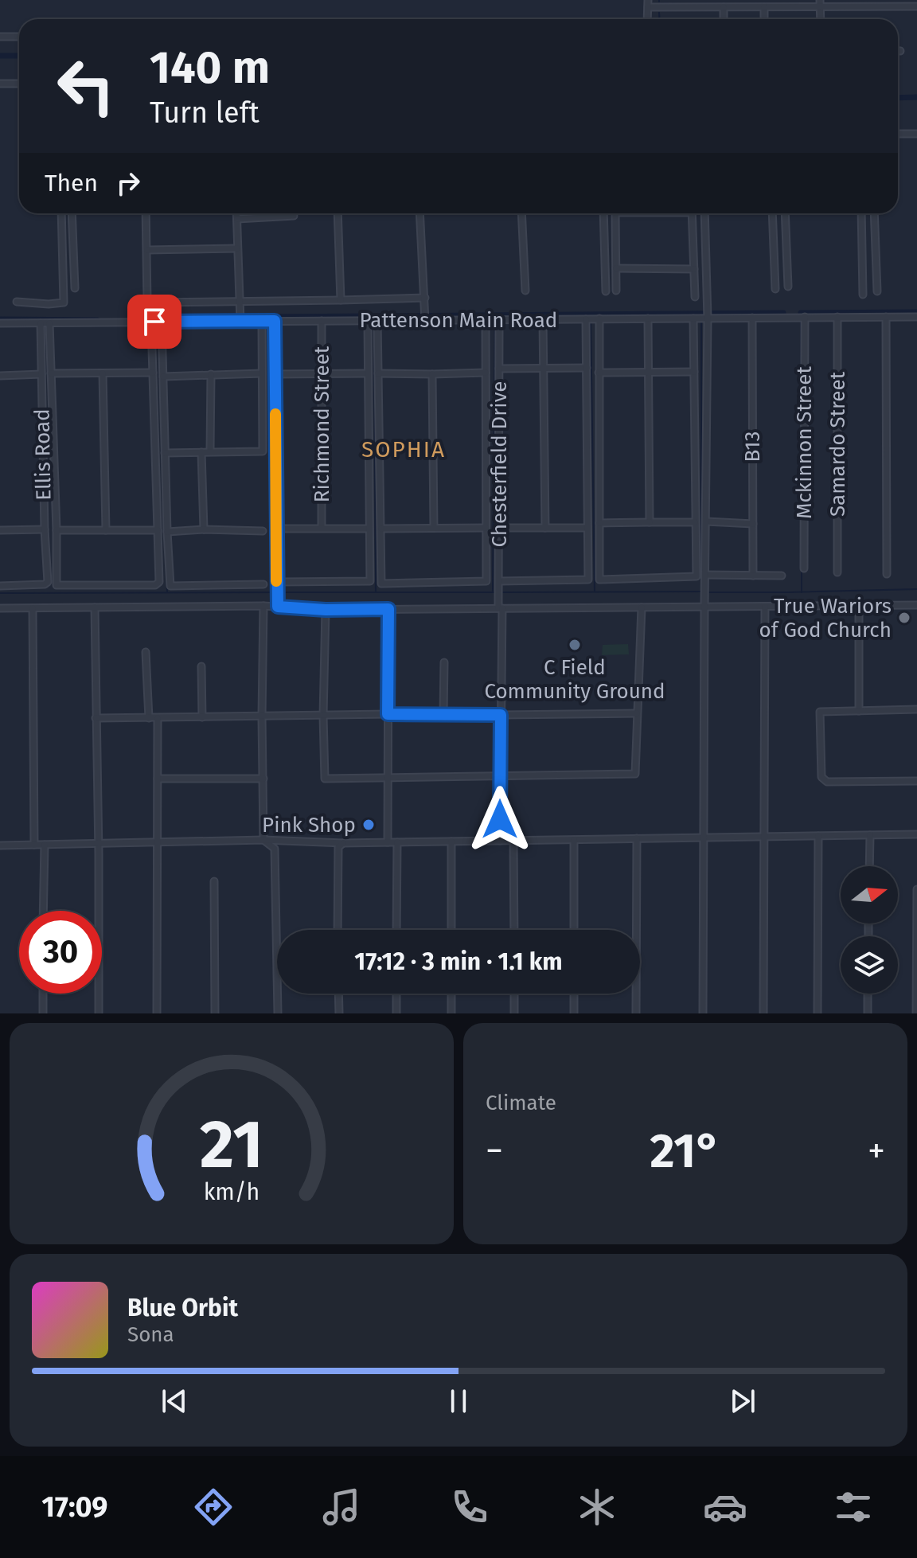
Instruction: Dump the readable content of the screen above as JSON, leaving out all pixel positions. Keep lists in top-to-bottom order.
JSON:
{
  "streets": {
    "street": [
      "Pattenson Main Road",
      "Richmond Street",
      "Mckinnon Street",
      "Samardo Street",
      "B13",
      "Ellis Road",
      "Chesterfield Drive"
    ]
  },
  "crossings": [
    ["Pattenson Main Road", "Richmond Street"],
    ["Pattenson Main Road", "Mckinnon Street"],
    ["Pattenson Main Road", "Samardo Street"],
    ["Pattenson Main Road", "B13"],
    ["Pattenson Main Road", "Ellis Road"],
    ["Pattenson Main Road", "Chesterfield Drive"]
  ],
  "districts": ["SOPHIA"],
  "places": ["True Wariors of God Church", "C Field Community Ground", "Pink Shop"],
  "north": "right",
  "page": {
    "turn": ["140 m", "Turn left"],
    "then": "Then",
    "limit": "30",
    "trip": "17:12 · 3 min · 1.1 km",
    "tile": "Climate",
    "heat": ["−", "21°", "+"],
    "song": ["Blue Orbit", "Sona"],
    "tabs": "17:09",
    "gauge": ["21", "km/h"]
  }
}
